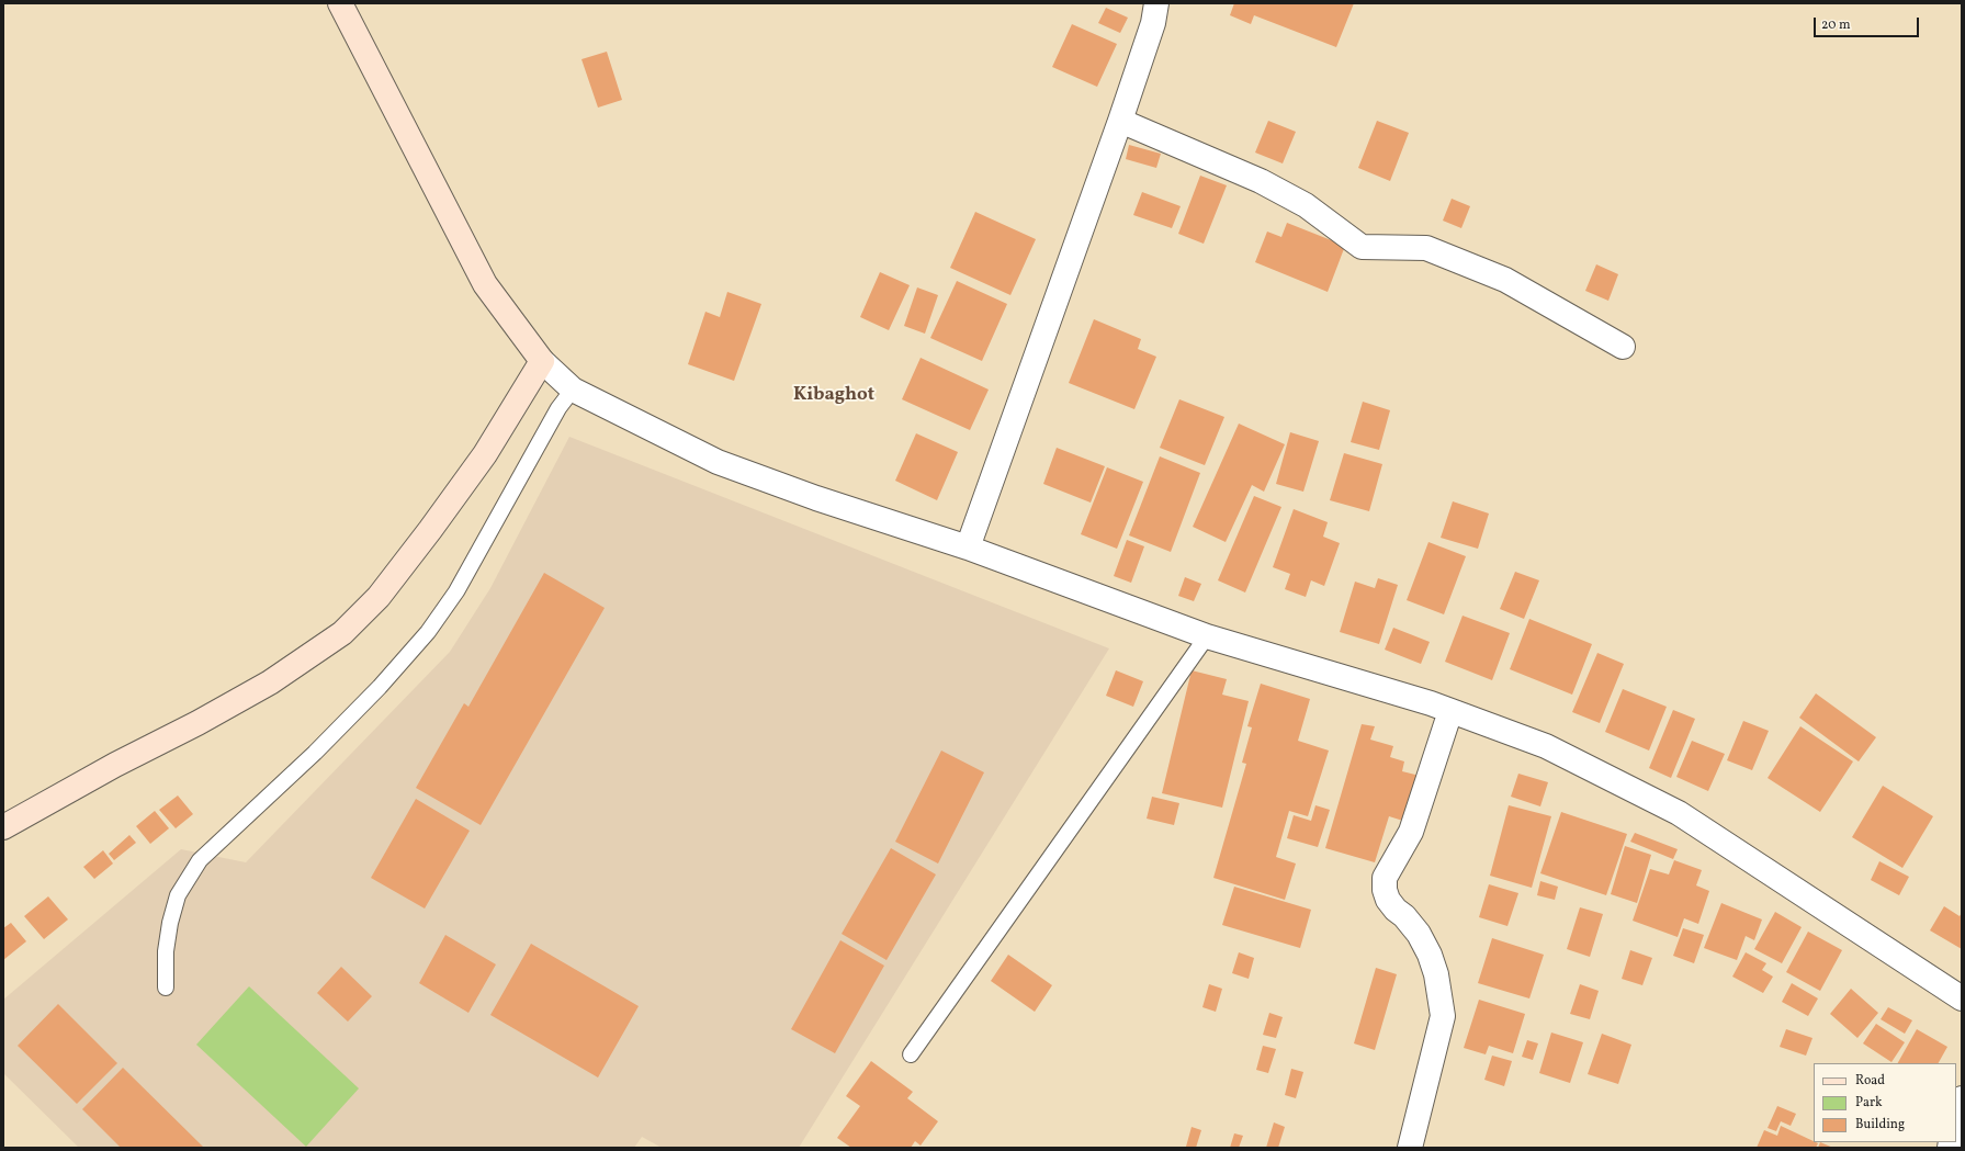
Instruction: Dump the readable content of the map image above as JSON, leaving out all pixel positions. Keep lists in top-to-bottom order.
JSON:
{
  "districts": ["Kibaghot"],
  "legend": ["Road", "Park", "Building"],
  "scale_bar": "20 m"
}
